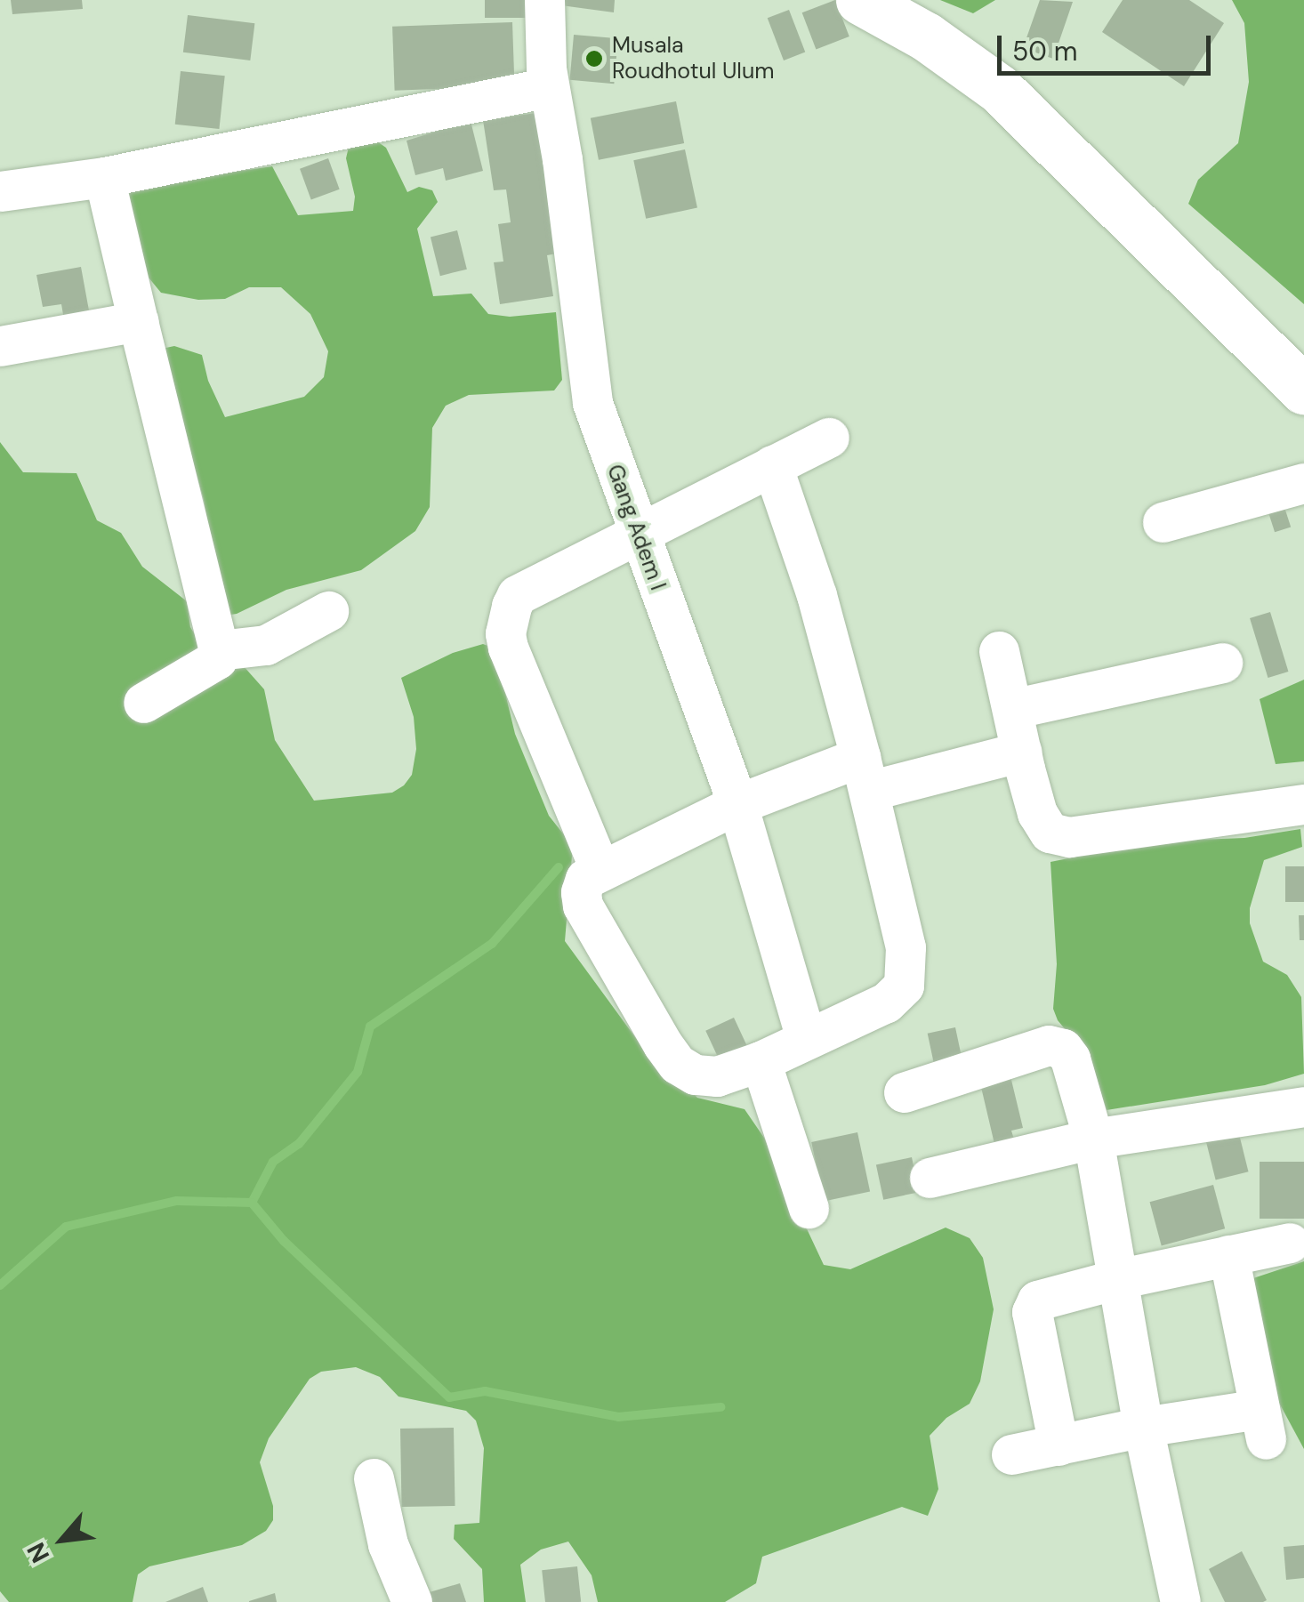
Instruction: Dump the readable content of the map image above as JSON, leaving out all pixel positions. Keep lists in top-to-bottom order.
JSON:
{
  "streets": {
    "street": ["Gang Adem I"]
  },
  "places": ["Musala Roudhotul Ulum"],
  "scale_bar": "50 m",
  "north": "bottom left"
}
